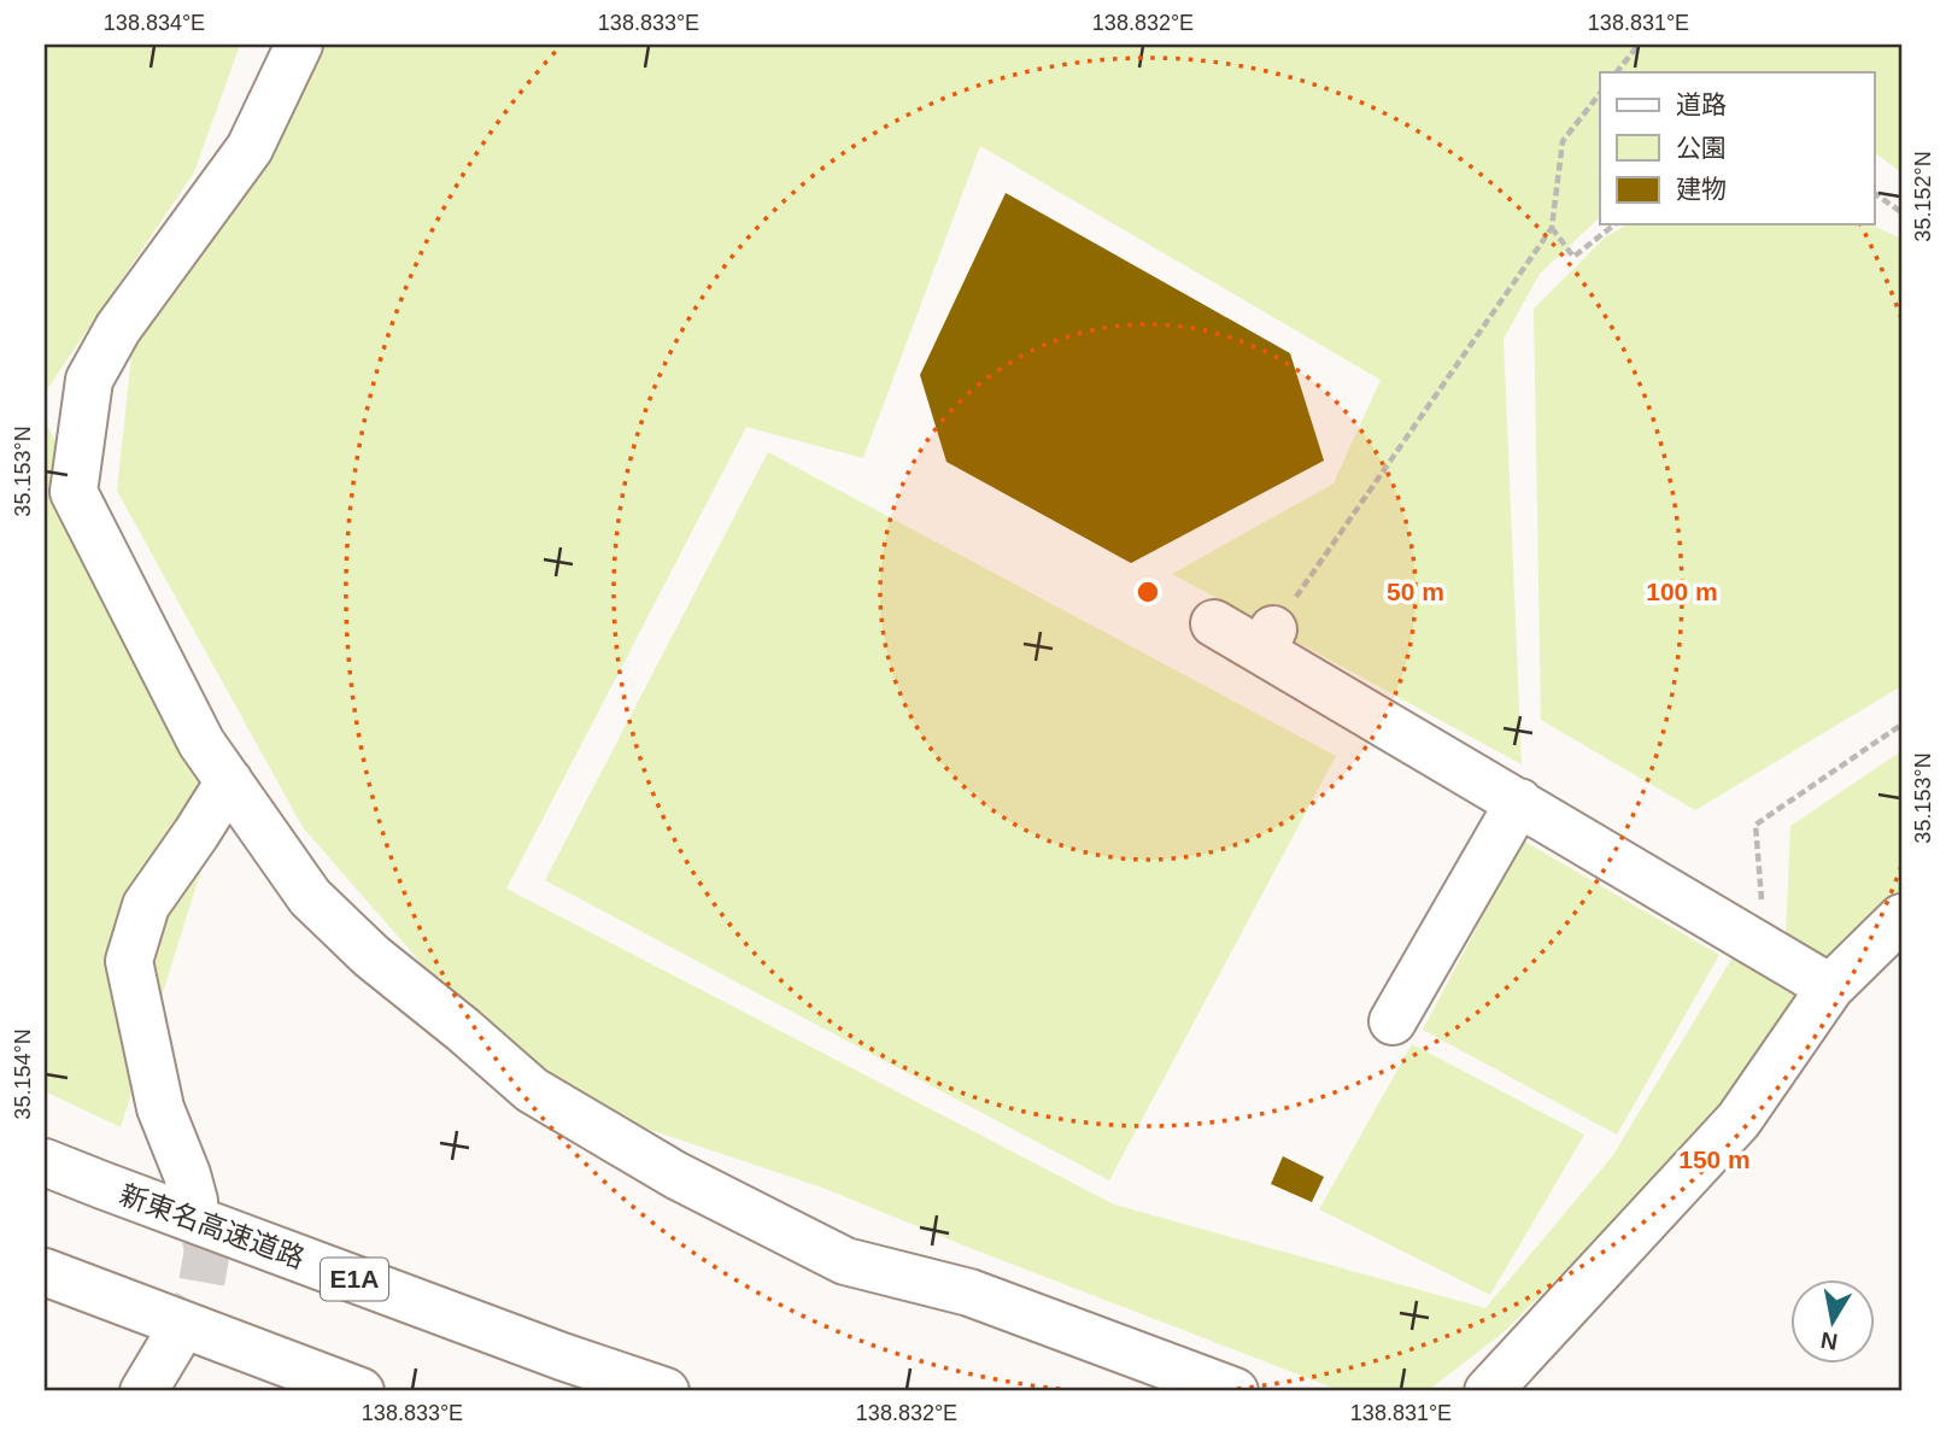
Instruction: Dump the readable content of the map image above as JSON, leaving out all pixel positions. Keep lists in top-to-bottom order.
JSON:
{
  "streets": {
    "main road": ["新東名高速道路", "E1A"]
  },
  "legend": ["道路", "公園", "建物"],
  "north": "bottom",
  "coordinates": [
    "138.834°E",
    "138.833°E",
    "138.832°E",
    "138.831°E",
    "35.152°N",
    "35.153°N",
    "35.154°N"
  ],
  "rings": ["50 m", "100 m", "150 m"]
}
